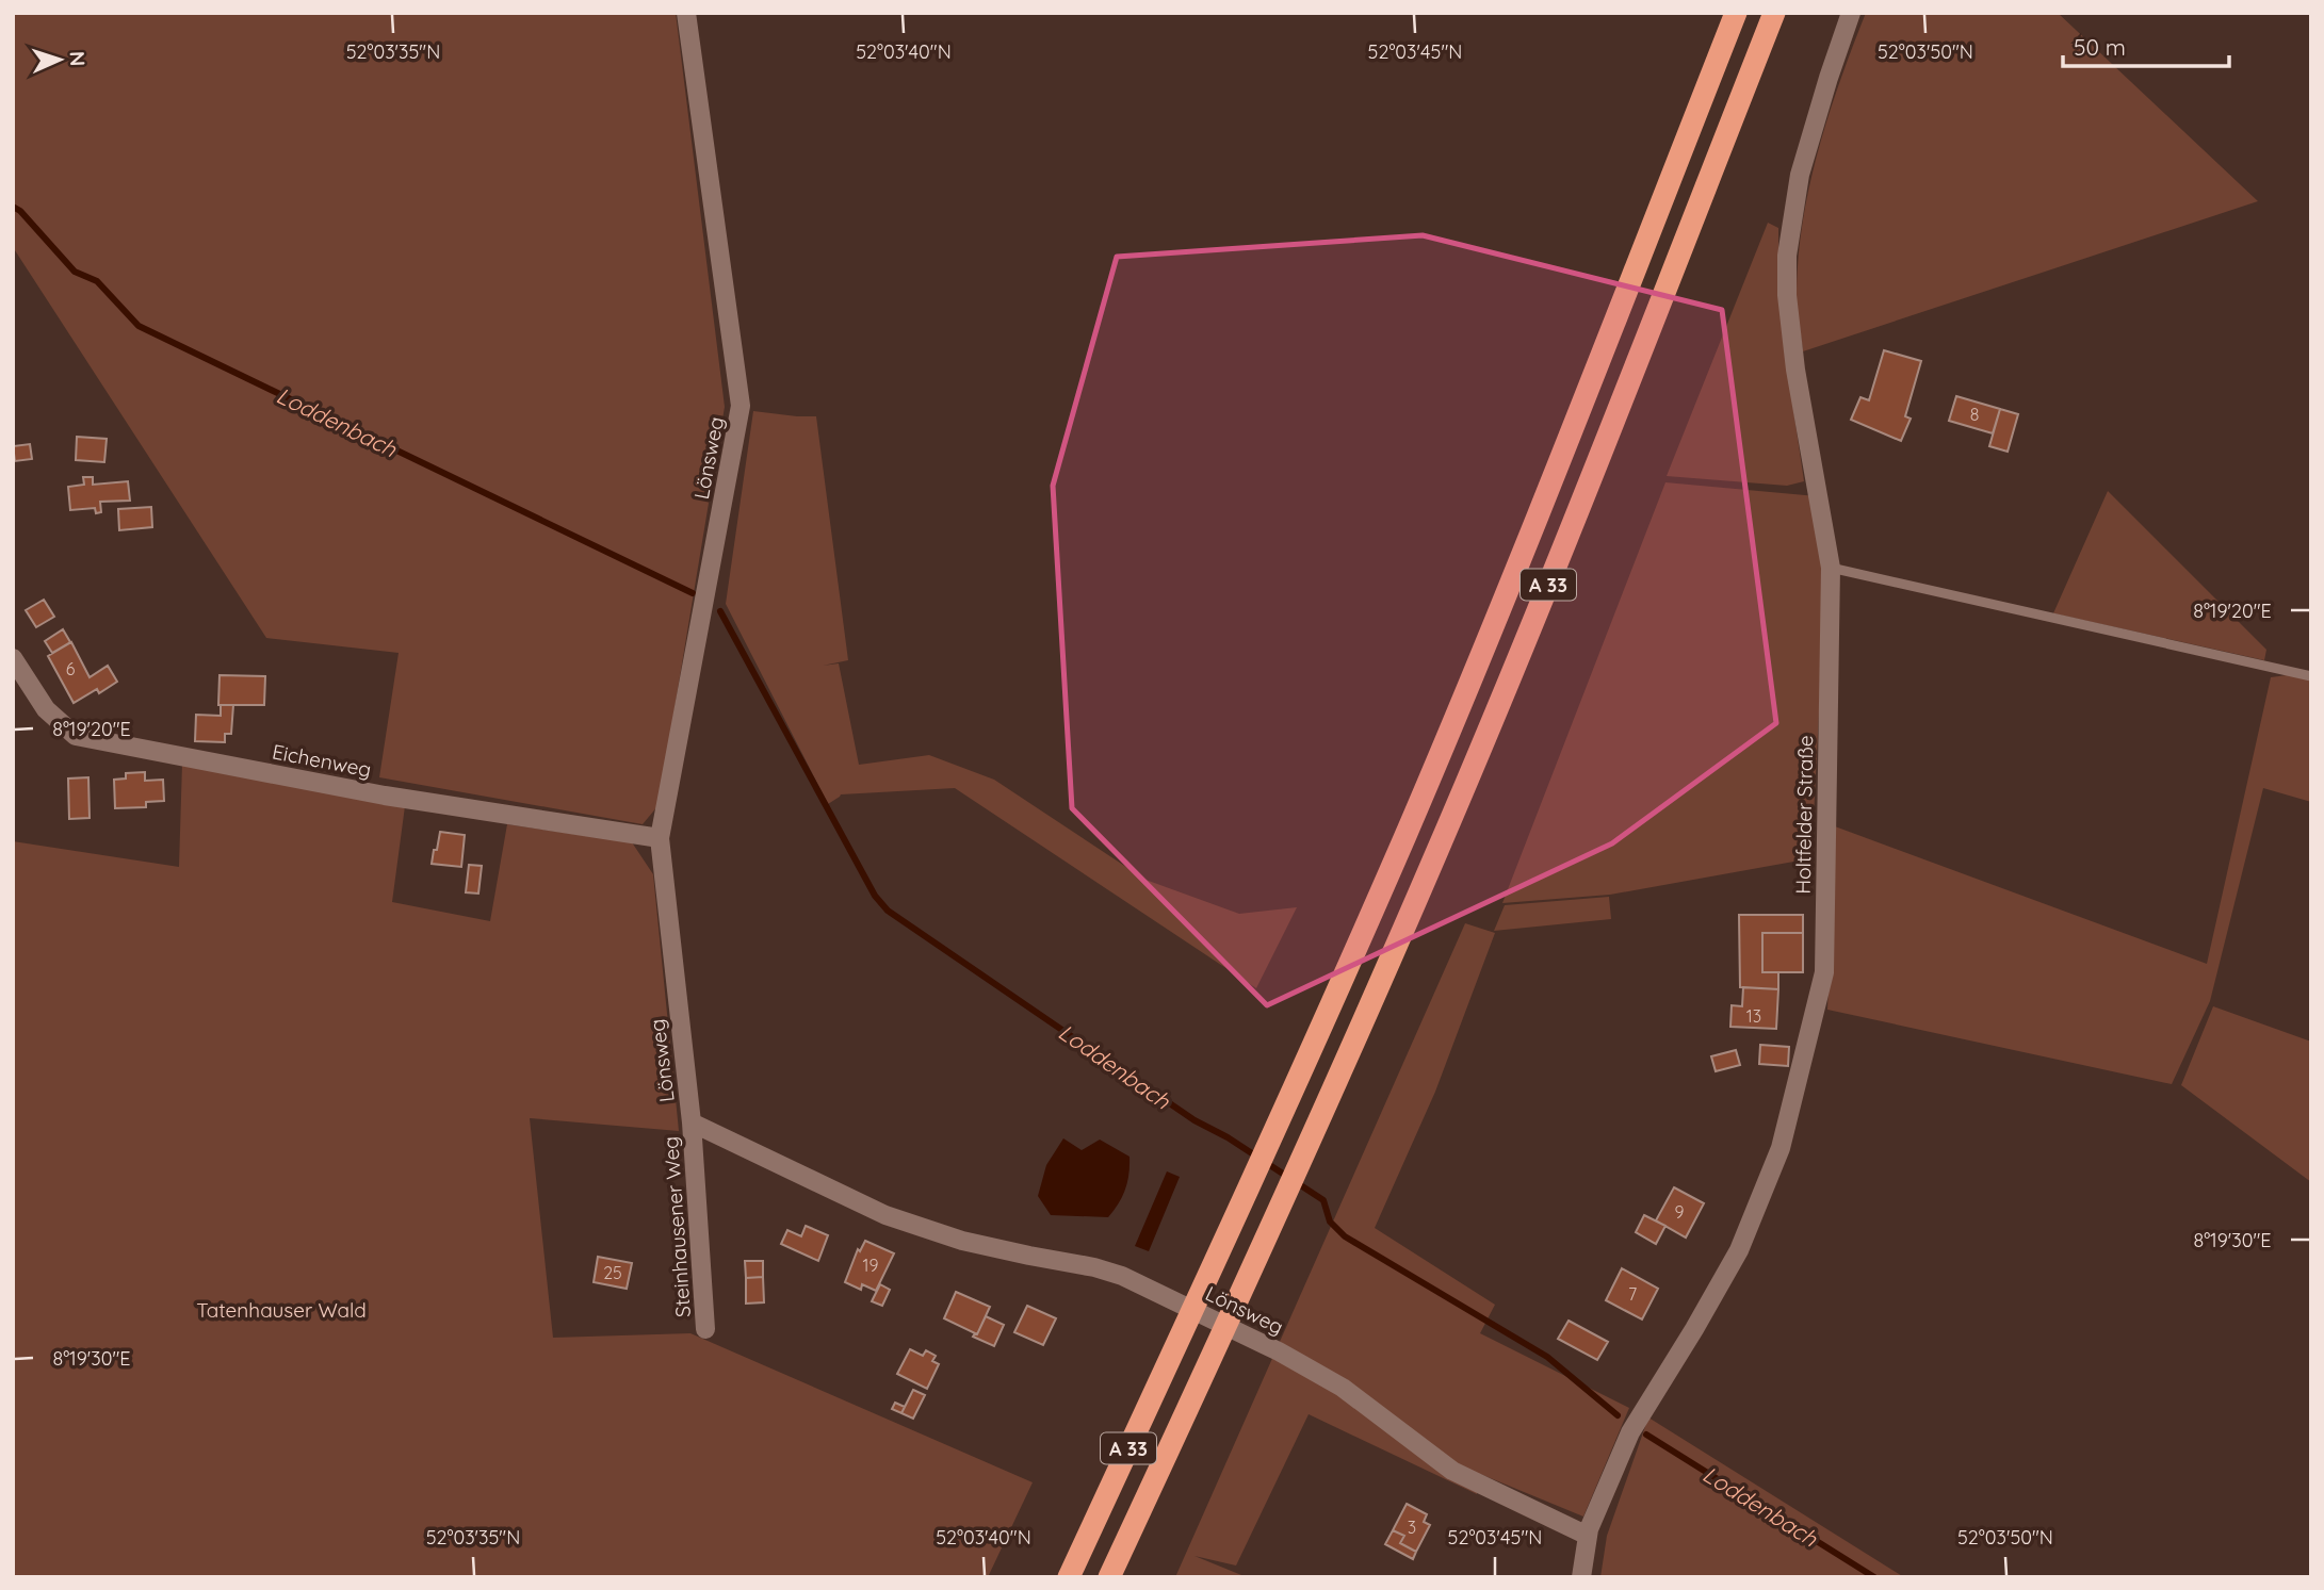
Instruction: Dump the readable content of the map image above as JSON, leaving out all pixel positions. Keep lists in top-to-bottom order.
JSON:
{
  "streets": {
    "highway": ["A 33"],
    "street": [
      "Lönsweg",
      "Eichenweg",
      "Holtfelder Straße",
      "Steinhausener Weg"
    ]
  },
  "crossings": [
    ["Lönsweg", "Eichenweg"],
    ["Lönsweg", "Holtfelder Straße"],
    ["Lönsweg", "Steinhausener Weg"]
  ],
  "water": ["Loddenbach"],
  "parks": ["Tatenhauser Wald"],
  "house_numbers": [
    "8",
    "6",
    "13",
    "9",
    "19",
    "25",
    "7",
    "3"
  ],
  "scale_bar": "50 m",
  "north": "right",
  "coordinates": [
    "52°03'35\"N",
    "52°03'40\"N",
    "52°03'45\"N",
    "52°03'50\"N",
    "8°19'20\"E",
    "8°19'30\"E"
  ]
}
